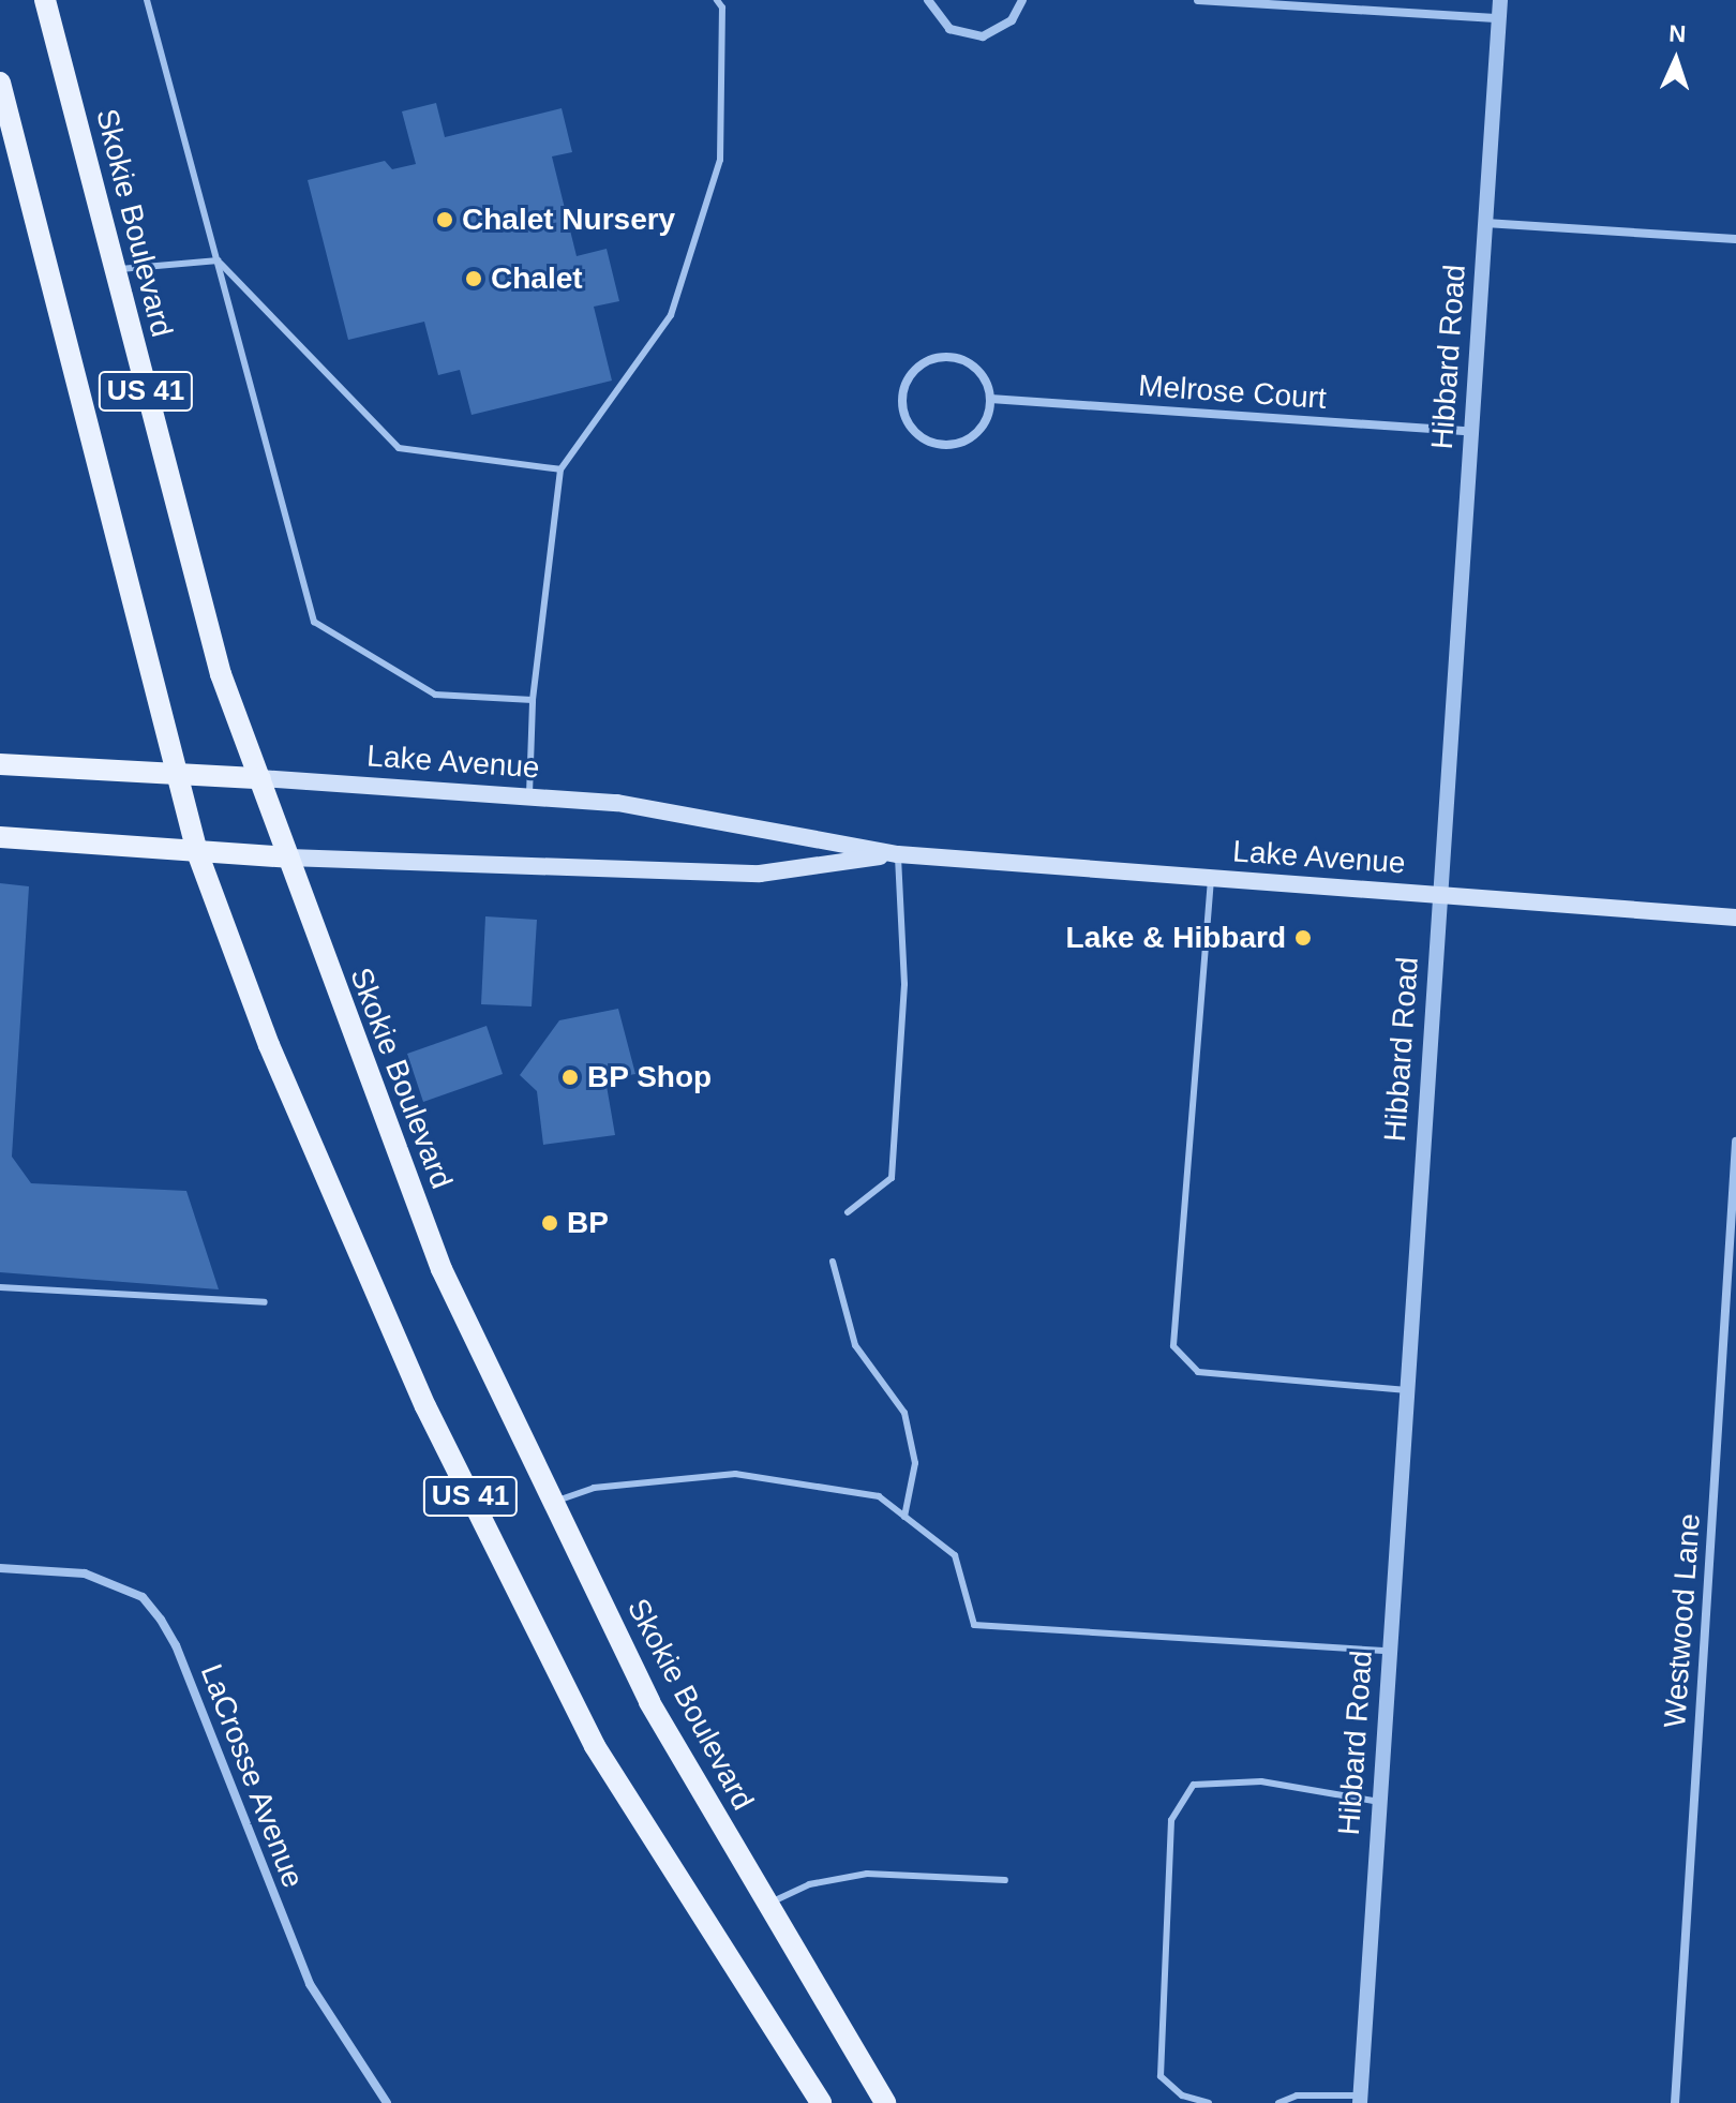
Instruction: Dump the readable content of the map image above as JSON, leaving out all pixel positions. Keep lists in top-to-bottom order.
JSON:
{
  "streets": {
    "main road": ["Skokie Boulevard", "US 41", "Lake Avenue"],
    "street": [
      "Hibbard Road",
      "Melrose Court",
      "Westwood Lane",
      "LaCrosse Avenue"
    ]
  },
  "crossings": [
    ["Skokie Boulevard", "Lake Avenue"],
    ["Hibbard Road", "Melrose Court"],
    ["Hibbard Road", "Lake Avenue"],
    ["US 41", "Lake Avenue"]
  ],
  "places": [
    "Chalet Nursery",
    "Chalet",
    "Lake & Hibbard",
    "BP Shop",
    "BP"
  ],
  "north": "top"
}
